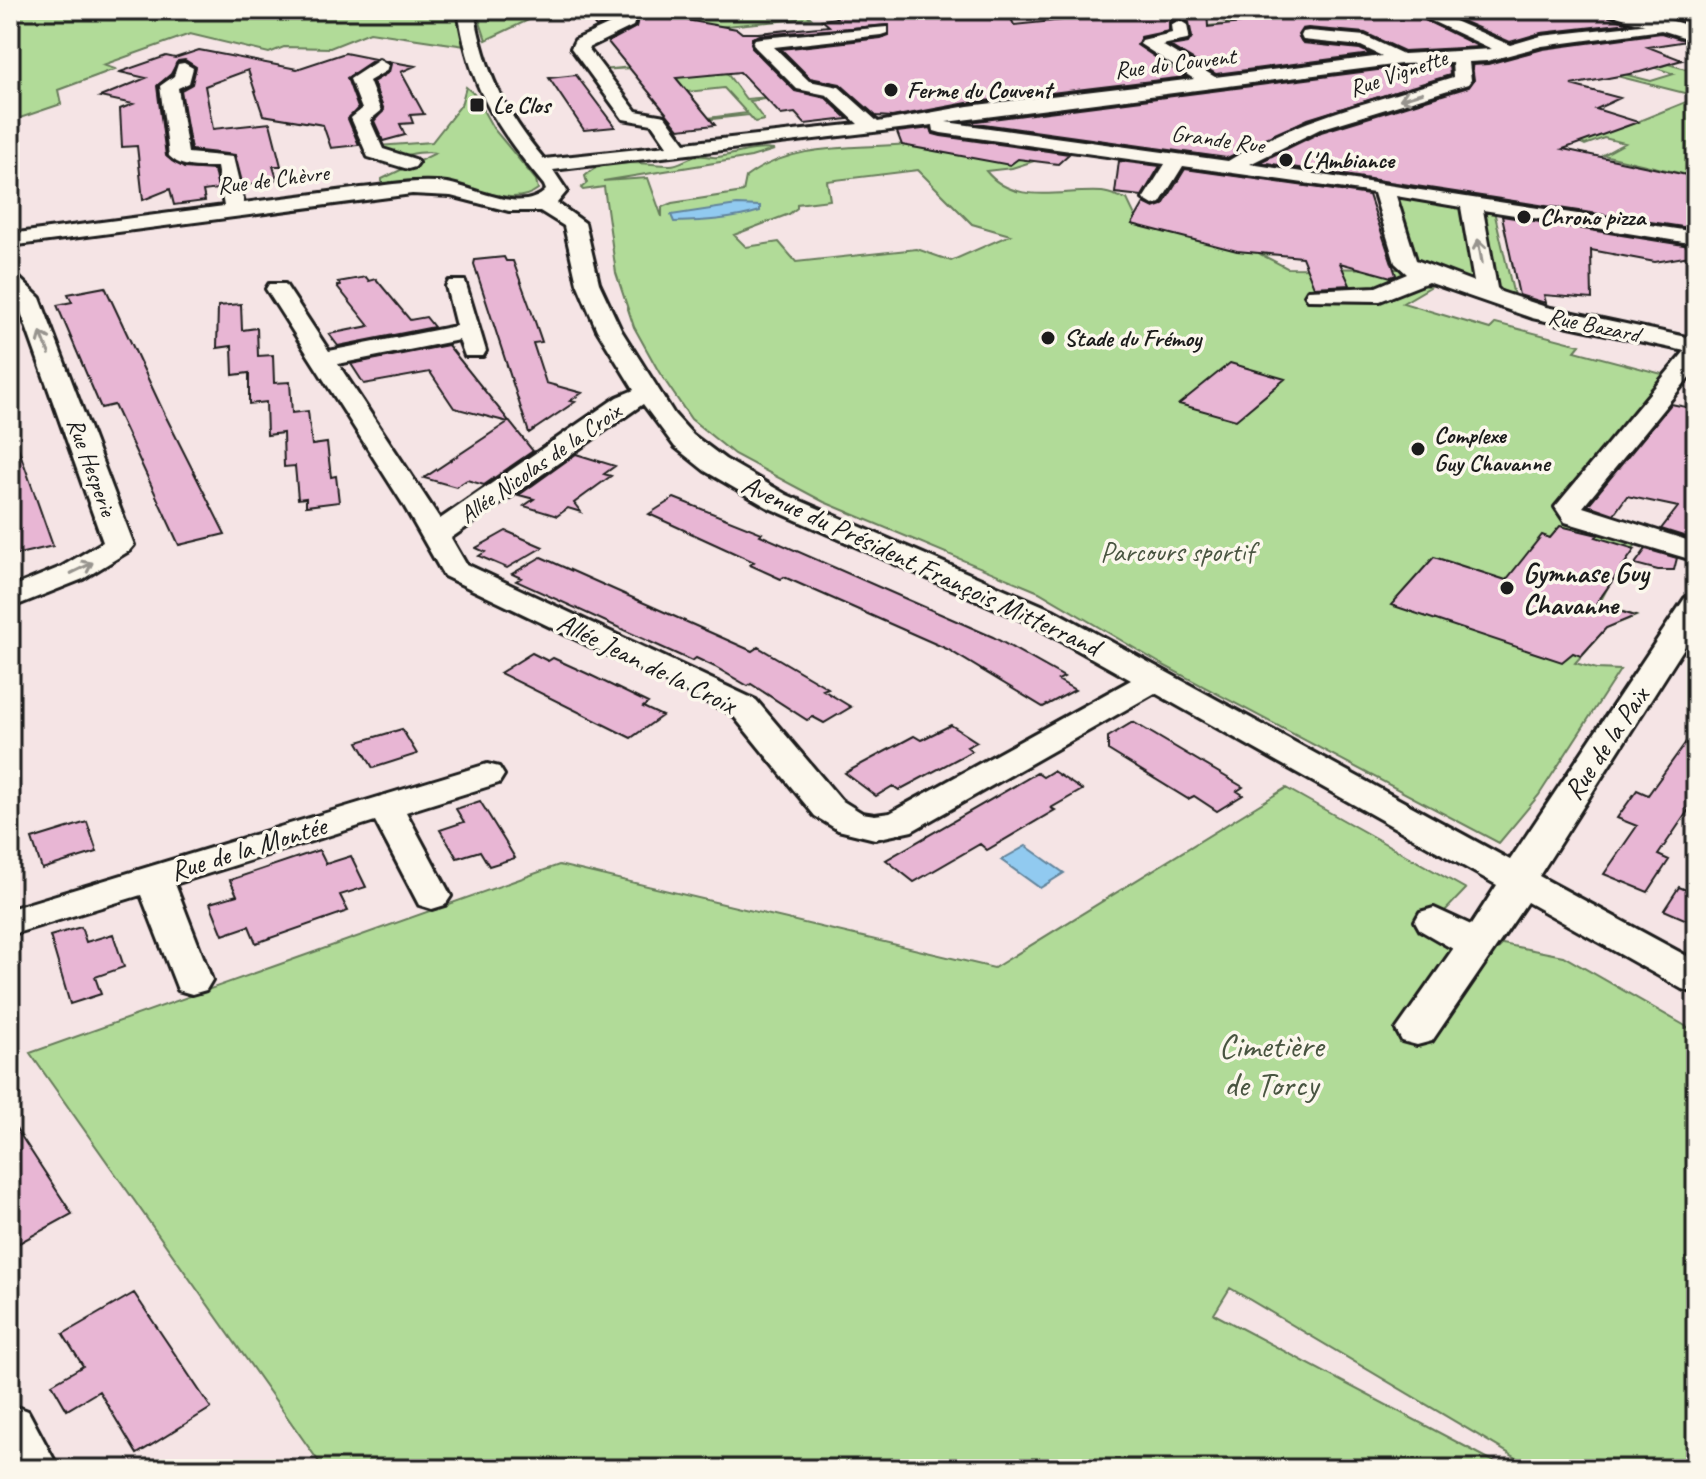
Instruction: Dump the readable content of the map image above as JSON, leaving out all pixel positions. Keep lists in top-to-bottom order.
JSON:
{
  "streets": {
    "street": [
      "Rue du Couvent",
      "Rue Vignette",
      "Grande Rue",
      "Rue de Chèvre",
      "Rue Bazard",
      "Allée Nicolas de la Croix",
      "Rue Hesperie",
      "Avenue du Président François Mitterrand",
      "Allée Jean de la Croix",
      "Rue de la Paix",
      "Rue de la Montée"
    ]
  },
  "crossings": [
    ["Rue du Couvent", "Rue Vignette"],
    ["Rue du Couvent", "Grande Rue"],
    ["Rue Vignette", "Grande Rue"],
    ["Grande Rue", "Rue Bazard"],
    ["Rue de Chèvre", "Avenue du Président François Mitterrand"],
    ["Allée Nicolas de la Croix", "Avenue du Président François Mitterrand"],
    ["Allée Nicolas de la Croix", "Allée Jean de la Croix"],
    ["Avenue du Président François Mitterrand", "Allée Jean de la Croix"],
    ["Avenue du Président François Mitterrand", "Rue de la Paix"]
  ],
  "parks": ["Parcours sportif", "Cimetière de Torcy"],
  "places": {
    "other": [
      "Ferme du Couvent",
      "L'Ambiance",
      "Chrono pizza",
      "Stade du Frémoy",
      "Complexe Guy Chavanne",
      "Gymnase Guy Chavanne"
    ],
    "transit": ["Le Clos"]
  }
}
